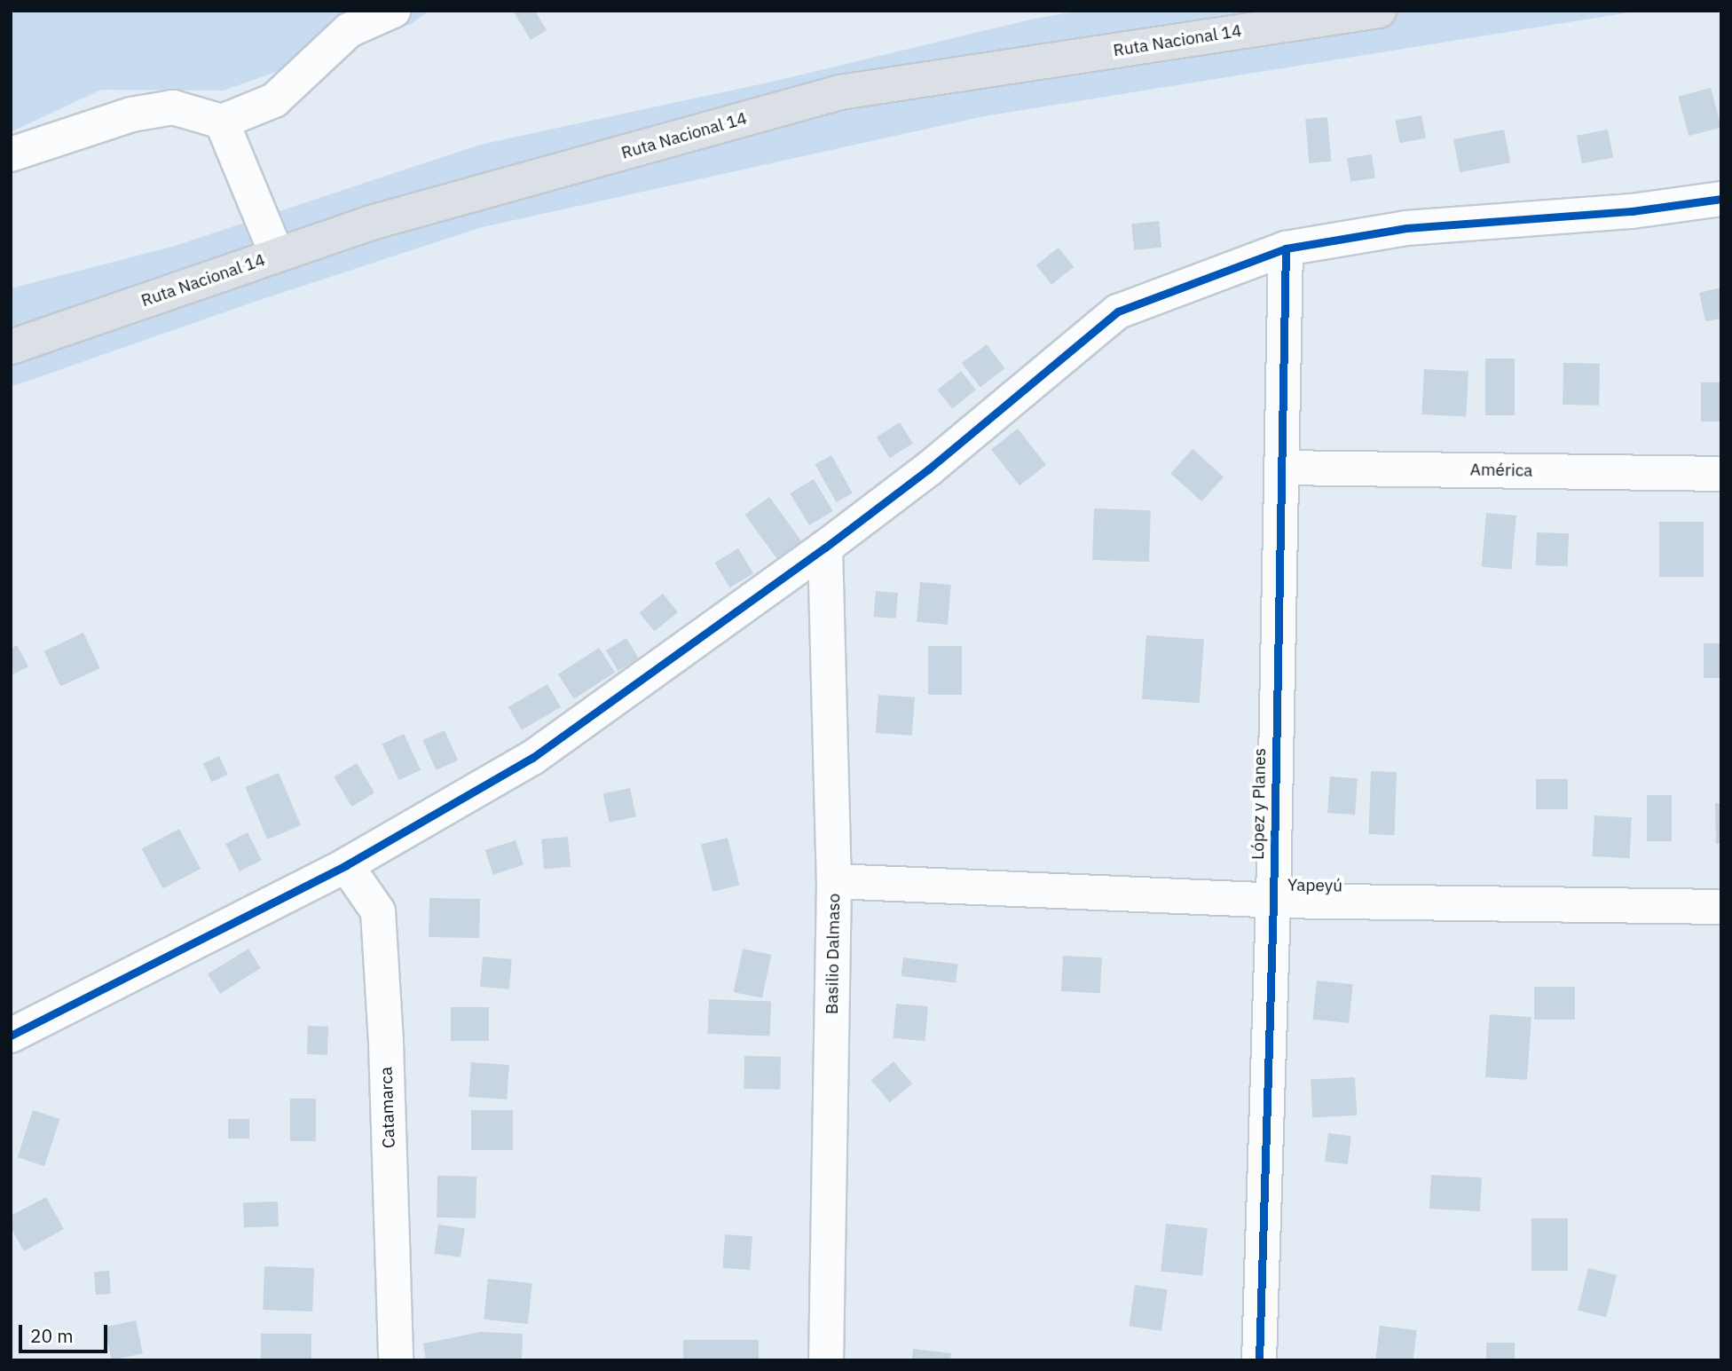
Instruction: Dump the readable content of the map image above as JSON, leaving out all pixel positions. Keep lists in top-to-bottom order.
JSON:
{
  "streets": {
    "highway": ["Ruta Nacional 14"],
    "street": [
      "América",
      "López y Planes",
      "Yapeyú",
      "Basilio Dalmaso",
      "Catamarca"
    ]
  },
  "crossings": [
    ["América", "López y Planes"],
    ["López y Planes", "Yapeyú"],
    ["Yapeyú", "Basilio Dalmaso"]
  ],
  "scale_bar": "20 m"
}
